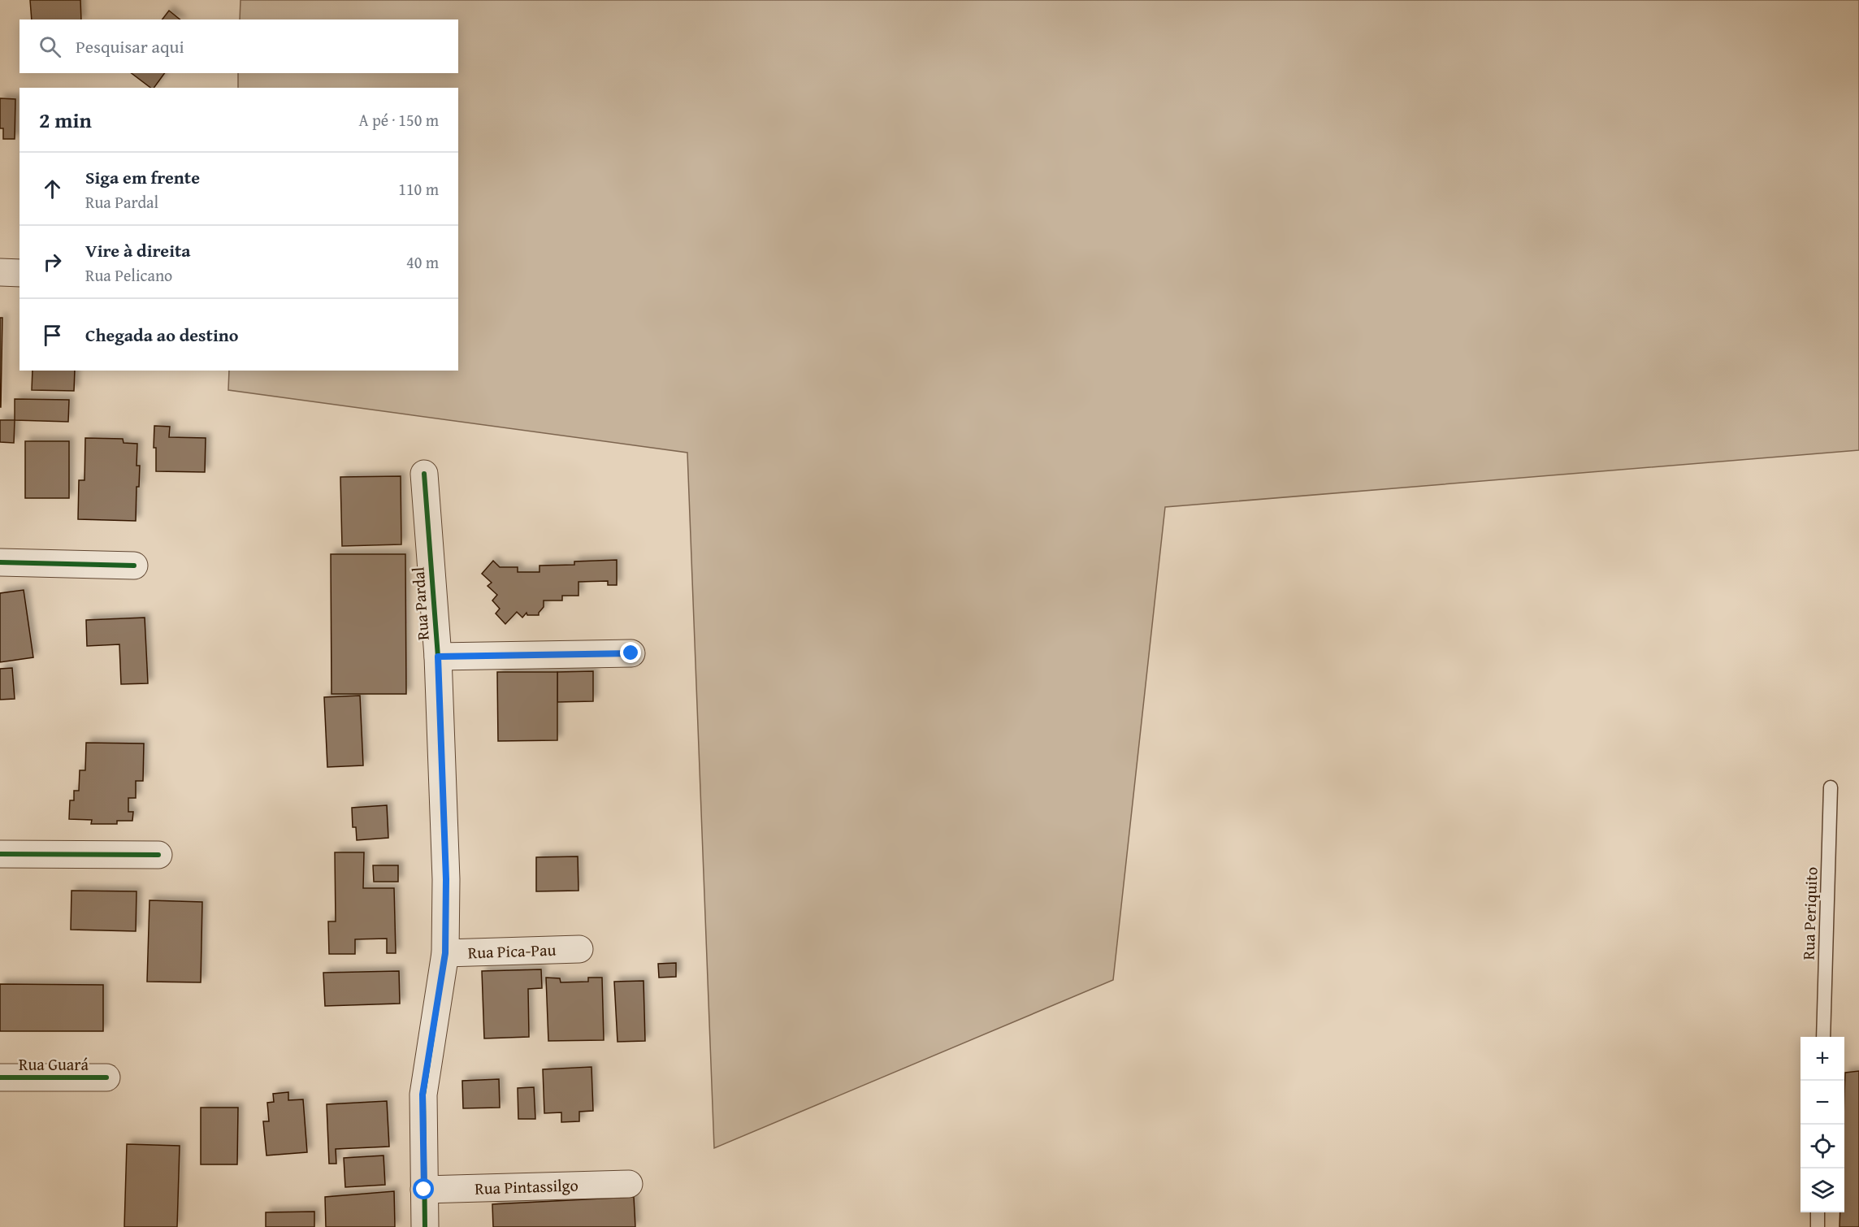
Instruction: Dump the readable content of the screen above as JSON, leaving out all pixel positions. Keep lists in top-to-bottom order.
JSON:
{
  "streets": {
    "street": [
      "Rua Pardal",
      "Rua Pica-Pau",
      "Rua Guará",
      "Rua Pintassilgo"
    ],
    "lane": ["Rua Periquito"]
  },
  "crossings": [
    ["Rua Pardal", "Rua Pica-Pau"],
    ["Rua Pardal", "Rua Pintassilgo"]
  ],
  "page": {
    "search": "Pesquisar aqui",
    "heading": ["2 min", "A pé · 150 m"],
    "list": [
      ["Siga em frente", "Rua Pardal", "110 m"],
      ["Vire à direita", "Rua Pelicano", "40 m"],
      "Chegada ao destino"
    ],
    "map_buttons": ["+", "−"]
  }
}
